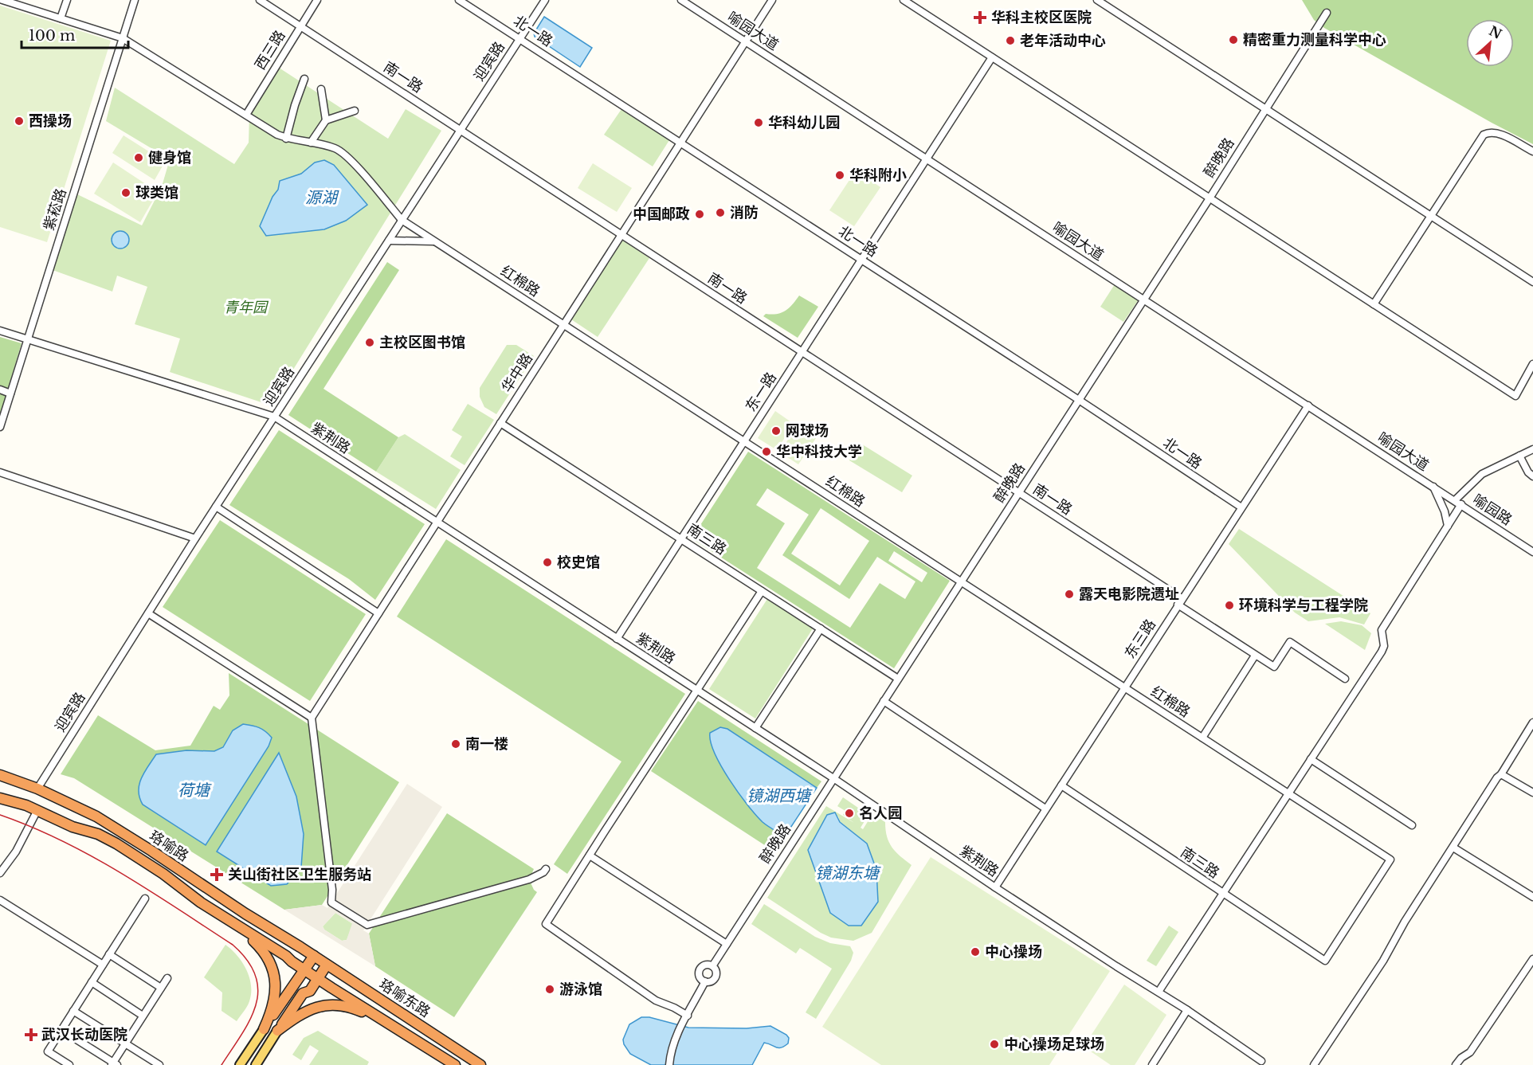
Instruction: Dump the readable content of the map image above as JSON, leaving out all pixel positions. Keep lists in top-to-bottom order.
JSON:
{
  "streets": {
    "highway": ["珞喻路", "珞喻东路"],
    "street": [
      "北一路",
      "喻园大道",
      "西三路",
      "迎宾路",
      "南一路",
      "醉晚路",
      "紫菘路",
      "红棉路",
      "华中路",
      "东一路",
      "紫荆路",
      "喻园路",
      "南三路",
      "东三路"
    ]
  },
  "crossings": [
    ["北一路", "迎宾路"],
    ["北一路", "醉晚路"],
    ["北一路", "华中路"],
    ["北一路", "东一路"],
    ["北一路", "东三路"],
    ["喻园大道", "醉晚路"],
    ["喻园大道", "华中路"],
    ["喻园大道", "东一路"],
    ["喻园大道", "喻园路"],
    ["喻园大道", "东三路"],
    ["西三路", "南一路"],
    ["西三路", "红棉路"],
    ["迎宾路", "南一路"],
    ["迎宾路", "红棉路"],
    ["迎宾路", "紫荆路"],
    ["迎宾路", "珞喻路"],
    ["南一路", "醉晚路"],
    ["南一路", "华中路"],
    ["南一路", "东一路"],
    ["南一路", "东三路"],
    ["醉晚路", "红棉路"],
    ["醉晚路", "紫荆路"],
    ["醉晚路", "南三路"],
    ["紫菘路", "红棉路"],
    ["紫菘路", "紫荆路"],
    ["红棉路", "华中路"],
    ["红棉路", "东一路"],
    ["红棉路", "南三路"],
    ["红棉路", "东三路"],
    ["华中路", "紫荆路"],
    ["华中路", "南三路"],
    ["东一路", "紫荆路"],
    ["东一路", "南三路"],
    ["紫荆路", "东三路"],
    ["南三路", "东三路"],
    ["珞喻路", "珞喻东路"]
  ],
  "water": [
    "源湖",
    "荷塘",
    "镜湖西塘",
    "镜湖东塘"
  ],
  "parks": ["青年园"],
  "places": {
    "health": ["华科主校区医院", "关山街社区卫生服务站", "武汉长动医院"],
    "other": [
      "精密重力测量科学中心",
      "老年活动中心",
      "西操场",
      "华科幼儿园",
      "健身馆",
      "华科附小",
      "球类馆",
      "消防",
      "中国邮政",
      "主校区图书馆",
      "网球场",
      "华中科技大学",
      "校史馆",
      "露天电影院遗址",
      "环境科学与工程学院",
      "南一楼",
      "名人园",
      "中心操场",
      "游泳馆",
      "中心操场足球场"
    ]
  },
  "scale_bar": "100 m",
  "north": "top right"
}
